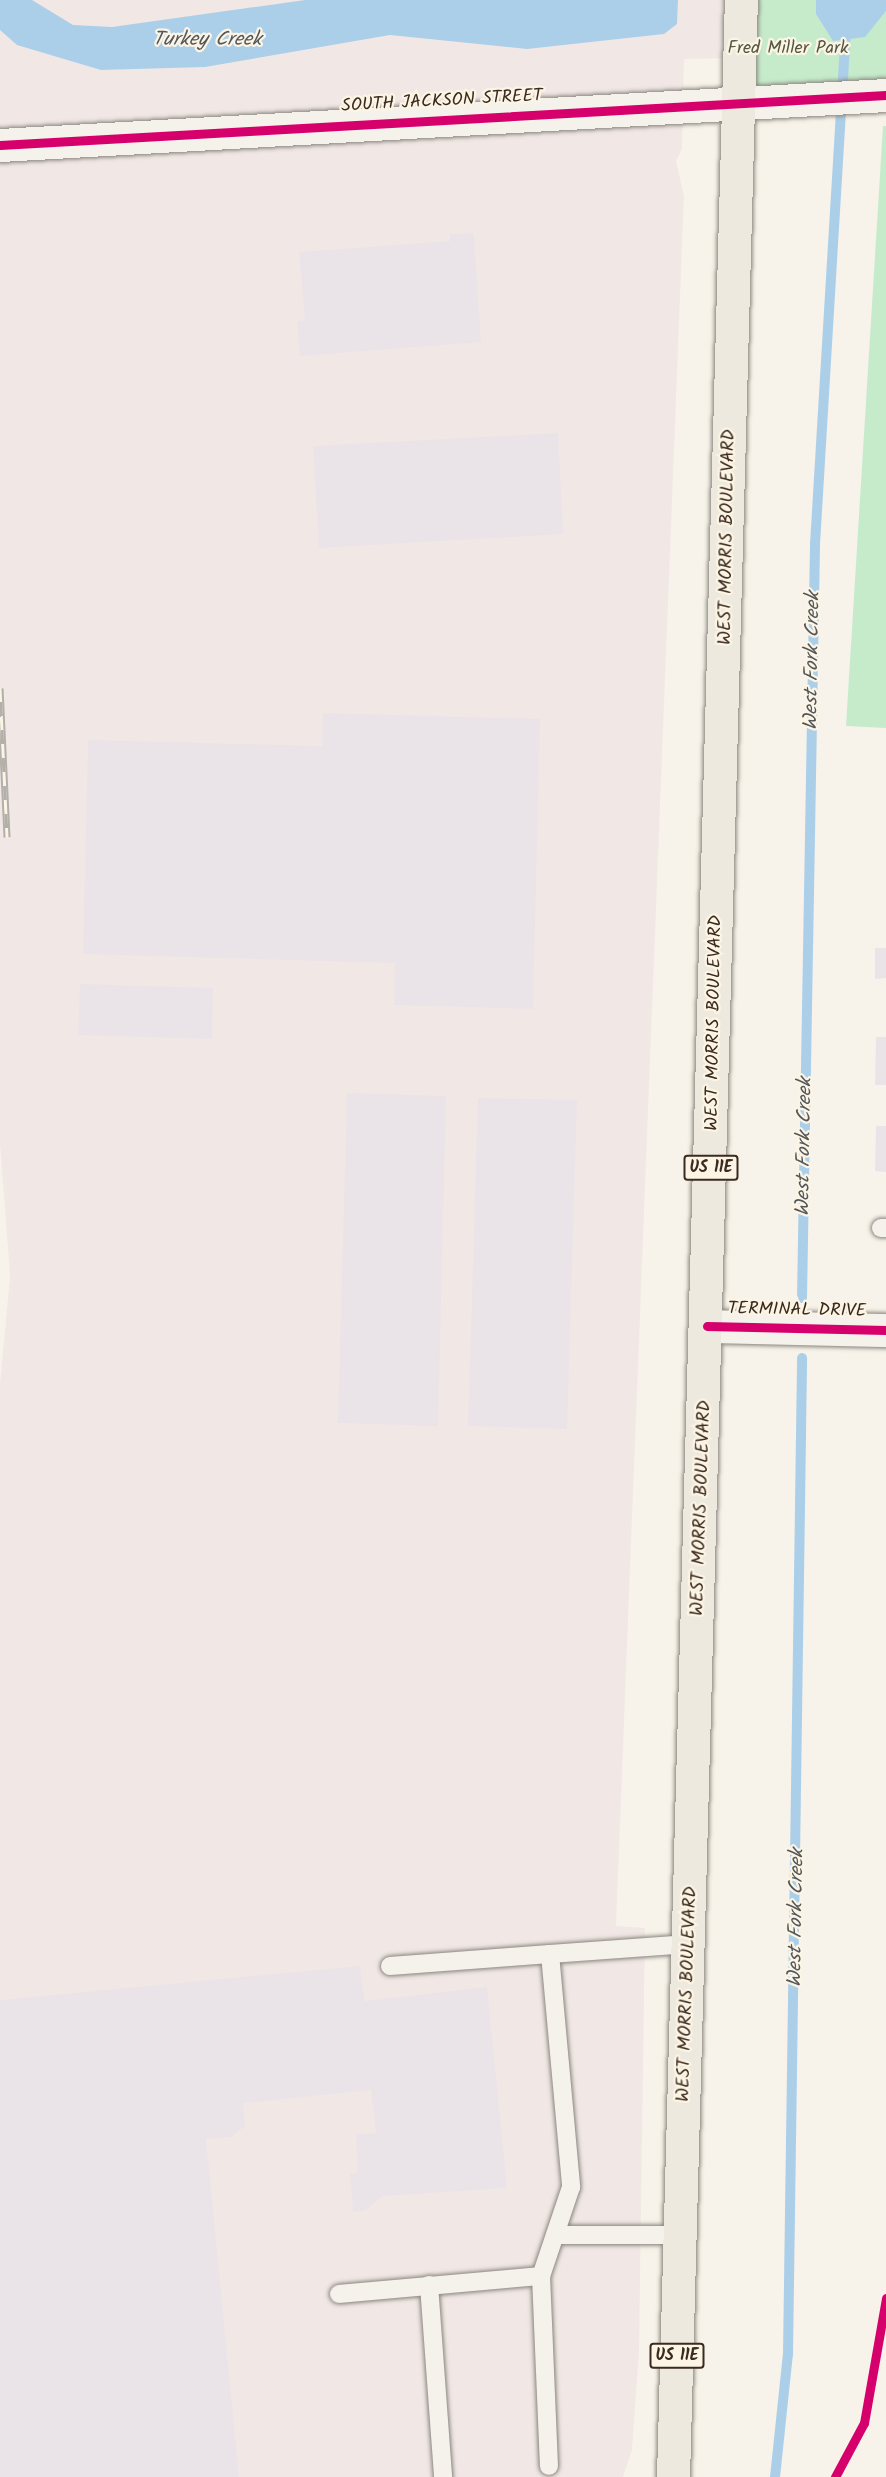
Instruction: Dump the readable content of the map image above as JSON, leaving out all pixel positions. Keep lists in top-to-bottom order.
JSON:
{
  "streets": {
    "main road": ["WEST MORRIS BOULEVARD", "US 11E"],
    "street": ["SOUTH JACKSON STREET", "TERMINAL DRIVE"]
  },
  "crossings": [
    ["SOUTH JACKSON STREET", "WEST MORRIS BOULEVARD"],
    ["WEST MORRIS BOULEVARD", "TERMINAL DRIVE"]
  ],
  "water": ["Turkey Creek", "West Fork Creek"],
  "parks": ["Fred Miller Park"]
}
